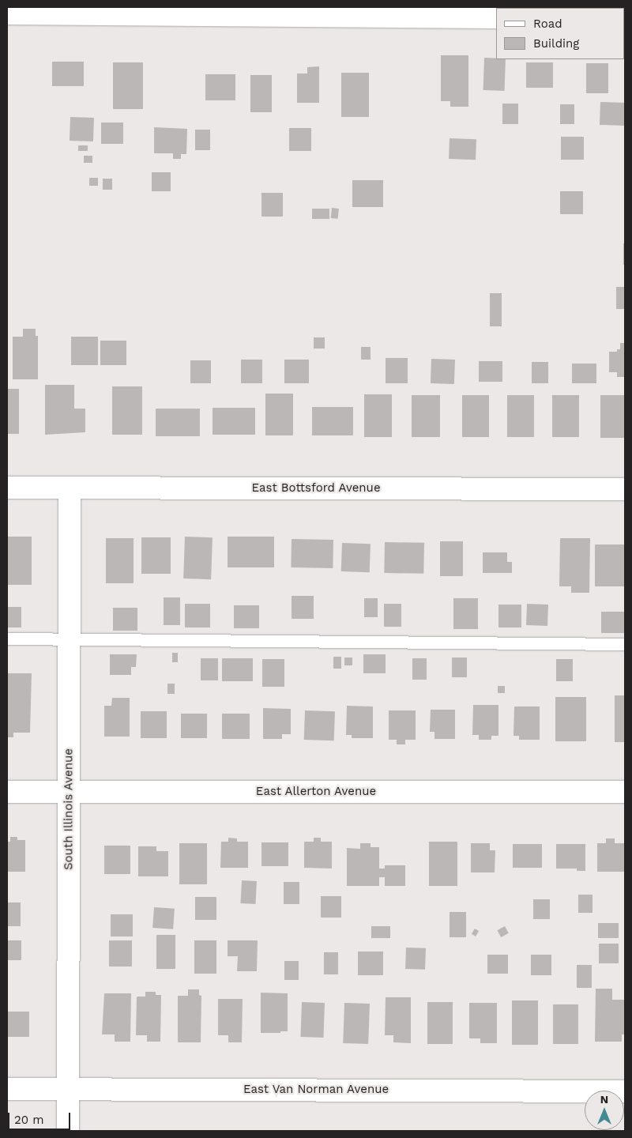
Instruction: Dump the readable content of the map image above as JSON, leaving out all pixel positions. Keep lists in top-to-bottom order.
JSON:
{
  "streets": {
    "street": [
      "East Bottsford Avenue",
      "East Allerton Avenue",
      "South Illinois Avenue",
      "East Van Norman Avenue"
    ]
  },
  "crossings": [
    ["East Bottsford Avenue", "South Illinois Avenue"],
    ["East Allerton Avenue", "South Illinois Avenue"],
    ["South Illinois Avenue", "East Van Norman Avenue"]
  ],
  "legend": ["Road", "Building"],
  "scale_bar": "20 m",
  "north": "top"
}
